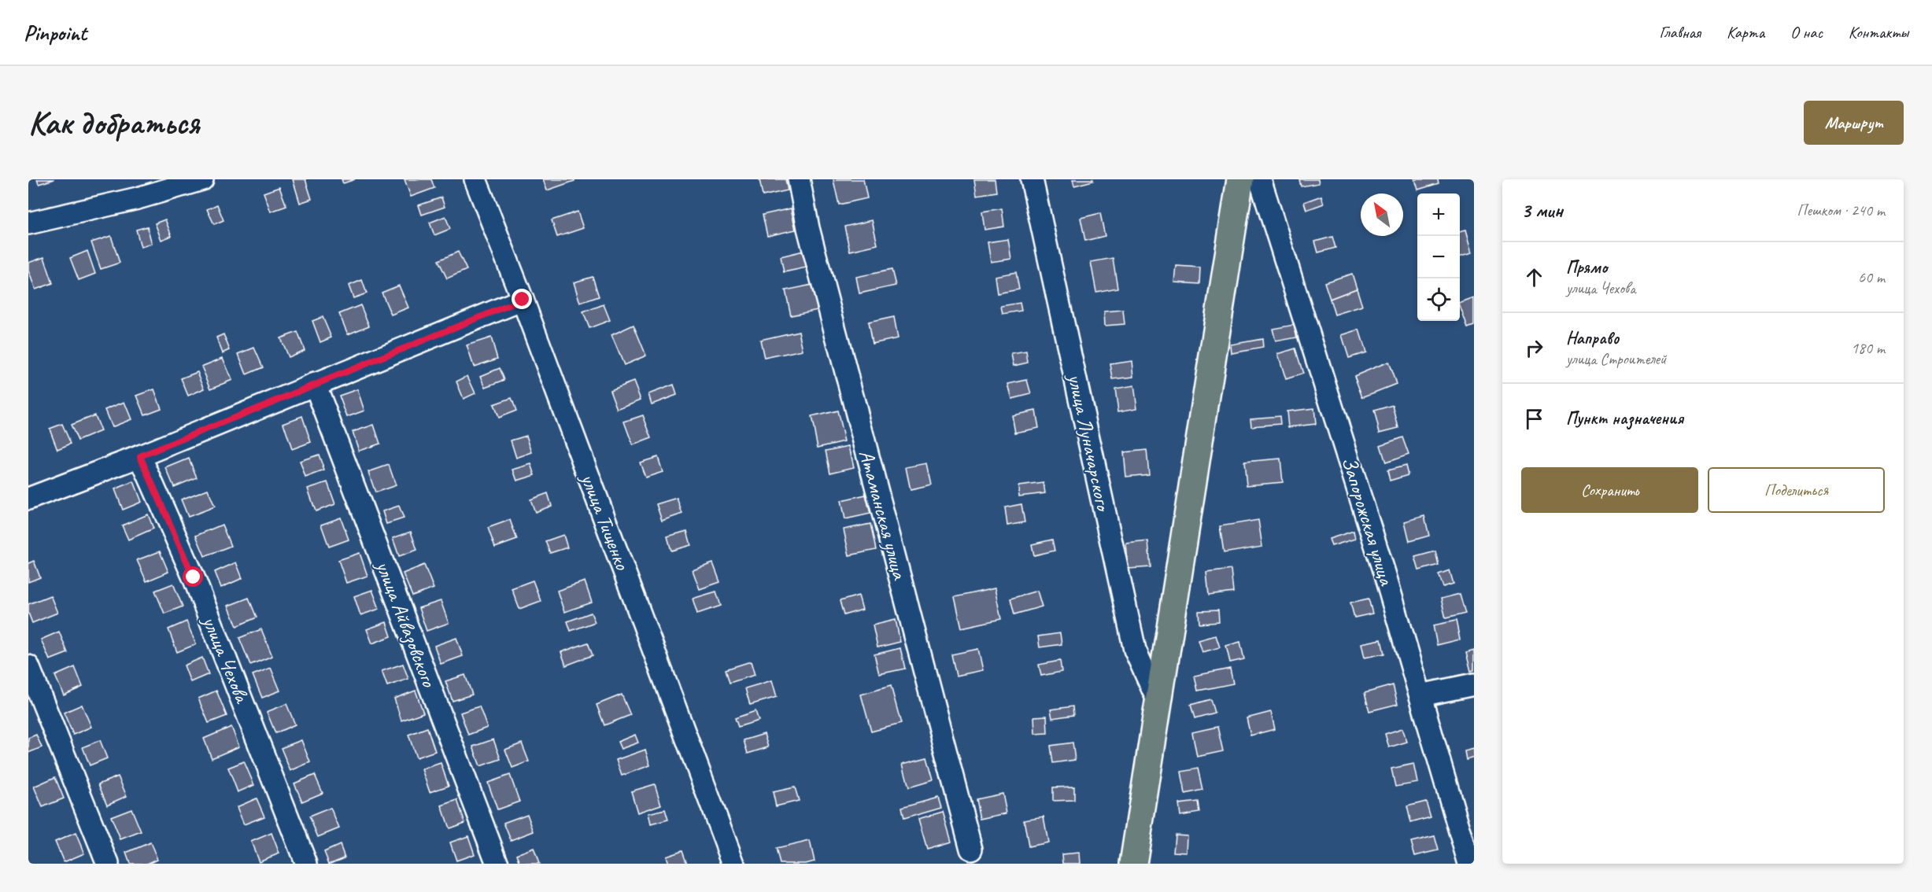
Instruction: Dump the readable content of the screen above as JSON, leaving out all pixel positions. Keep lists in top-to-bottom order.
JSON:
{
  "streets": {
    "street": [
      "улица Луначарского",
      "Атаманская улица",
      "Запорожская улица",
      "улица Тищенко",
      "улица Айвазовского",
      "улица Чехова"
    ]
  },
  "north": "top left",
  "page": {
    "header": "Pinpoint",
    "nav": [
      "Главная",
      "Карта",
      "О нас",
      "Контакты"
    ],
    "buttons": [
      "Маршрут",
      ["Сохранить", "Поделиться"]
    ],
    "title": "Как добраться",
    "heading": ["3 мин", "Пешком · 240 m"],
    "map_buttons": ["+", "−"],
    "list": [
      ["Прямо", "улица Чехова", "60 m"],
      ["Направо", "улица Строителей", "180 m"],
      "Пункт назначения"
    ]
  }
}
